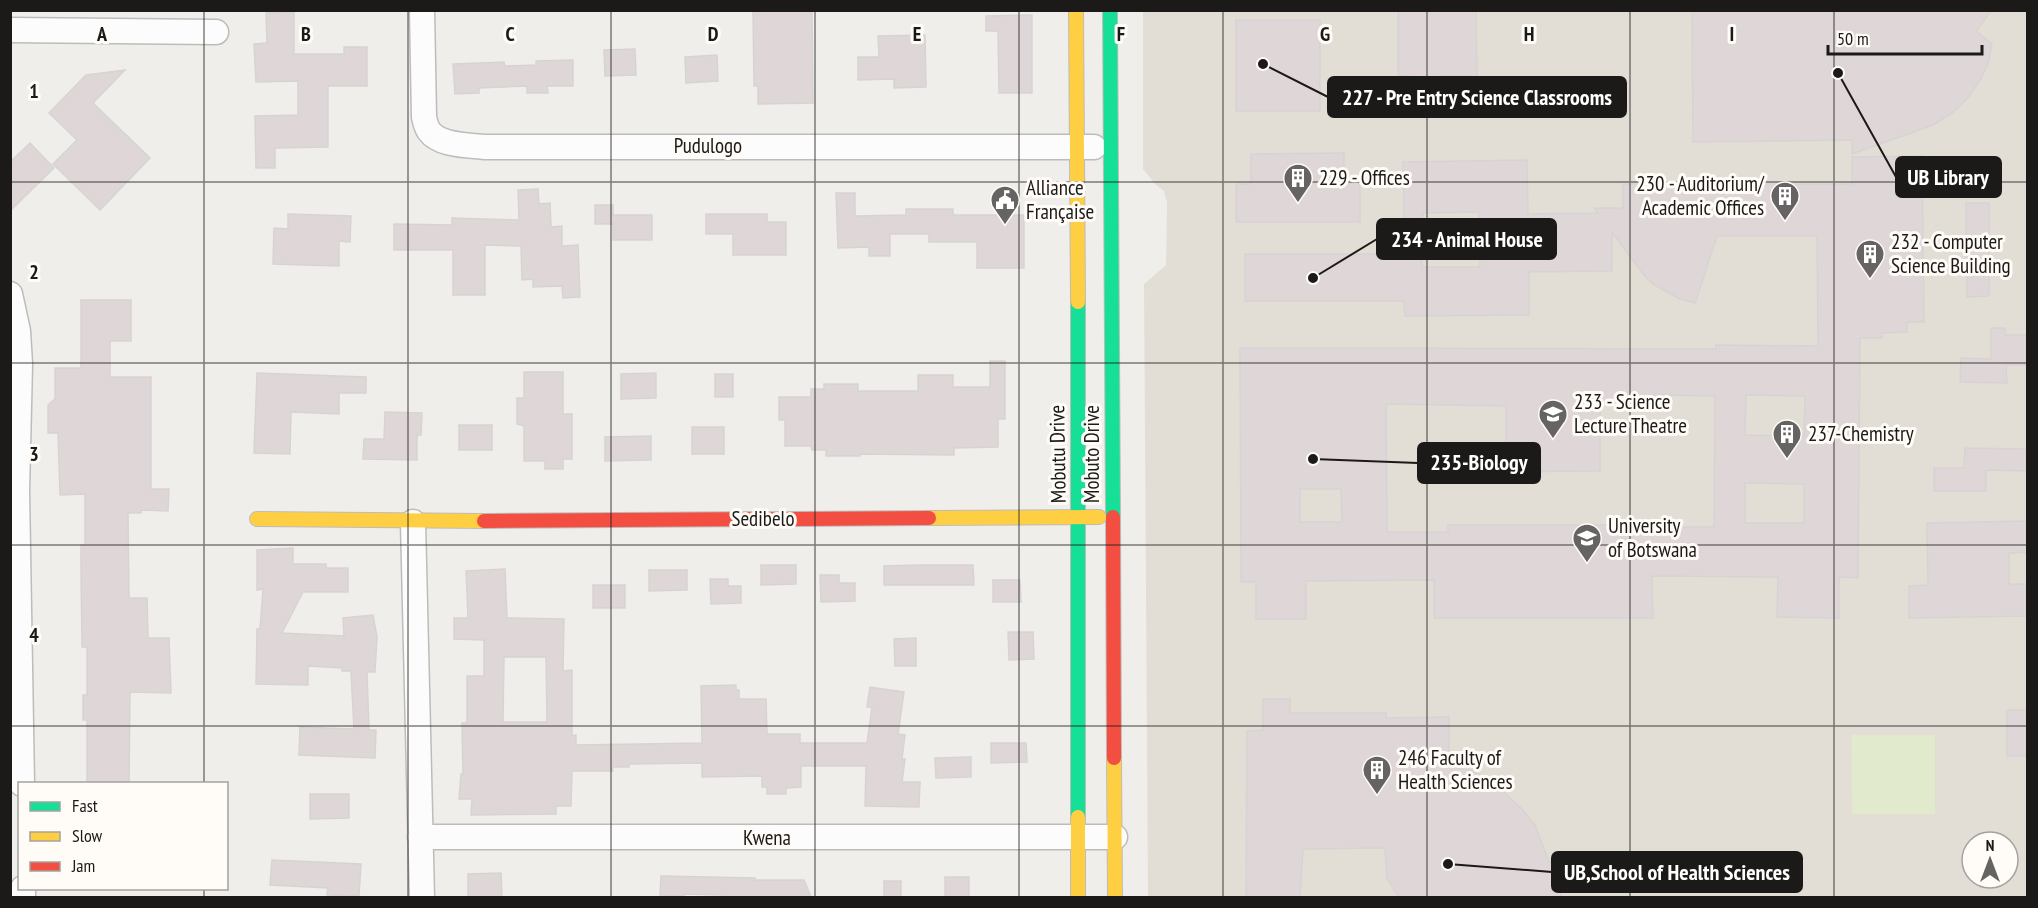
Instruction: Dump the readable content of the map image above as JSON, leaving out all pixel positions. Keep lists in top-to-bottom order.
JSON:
{
  "streets": {
    "main road": ["Mobutu Drive", "Mobuto Drive", "Sedibelo"],
    "street": ["Pudulogo", "Kwena"]
  },
  "crossings": [
    ["Pudulogo", "Mobutu Drive"],
    ["Pudulogo", "Mobuto Drive"],
    ["Mobutu Drive", "Mobuto Drive"],
    ["Mobutu Drive", "Sedibelo"],
    ["Mobutu Drive", "Kwena"],
    ["Mobuto Drive", "Sedibelo"],
    ["Mobuto Drive", "Kwena"]
  ],
  "places": {
    "other": [
      "227 - Pre Entry Science Classrooms",
      "UB Library",
      "234 - Animal House",
      "235-Biology",
      "UB,School of Health Sciences"
    ],
    "building": [
      "229 - Offices",
      "230 - Auditorium/ Academic Offices",
      "232 - Computer Science Building",
      "237-Chemistry",
      "246 Faculty of Health Sciences"
    ],
    "public building": ["Alliance Française"],
    "school or university": ["233 - Science Lecture Theatre", "University of Botswana"]
  },
  "legend": ["Fast", "Slow", "Jam"],
  "scale_bar": "50 m",
  "north": "top",
  "grid": {
    "columns": [
      "A",
      "B",
      "C",
      "D",
      "E",
      "F",
      "G",
      "H",
      "I"
    ],
    "rows": [
      "1",
      "2",
      "3",
      "4"
    ]
  }
}
